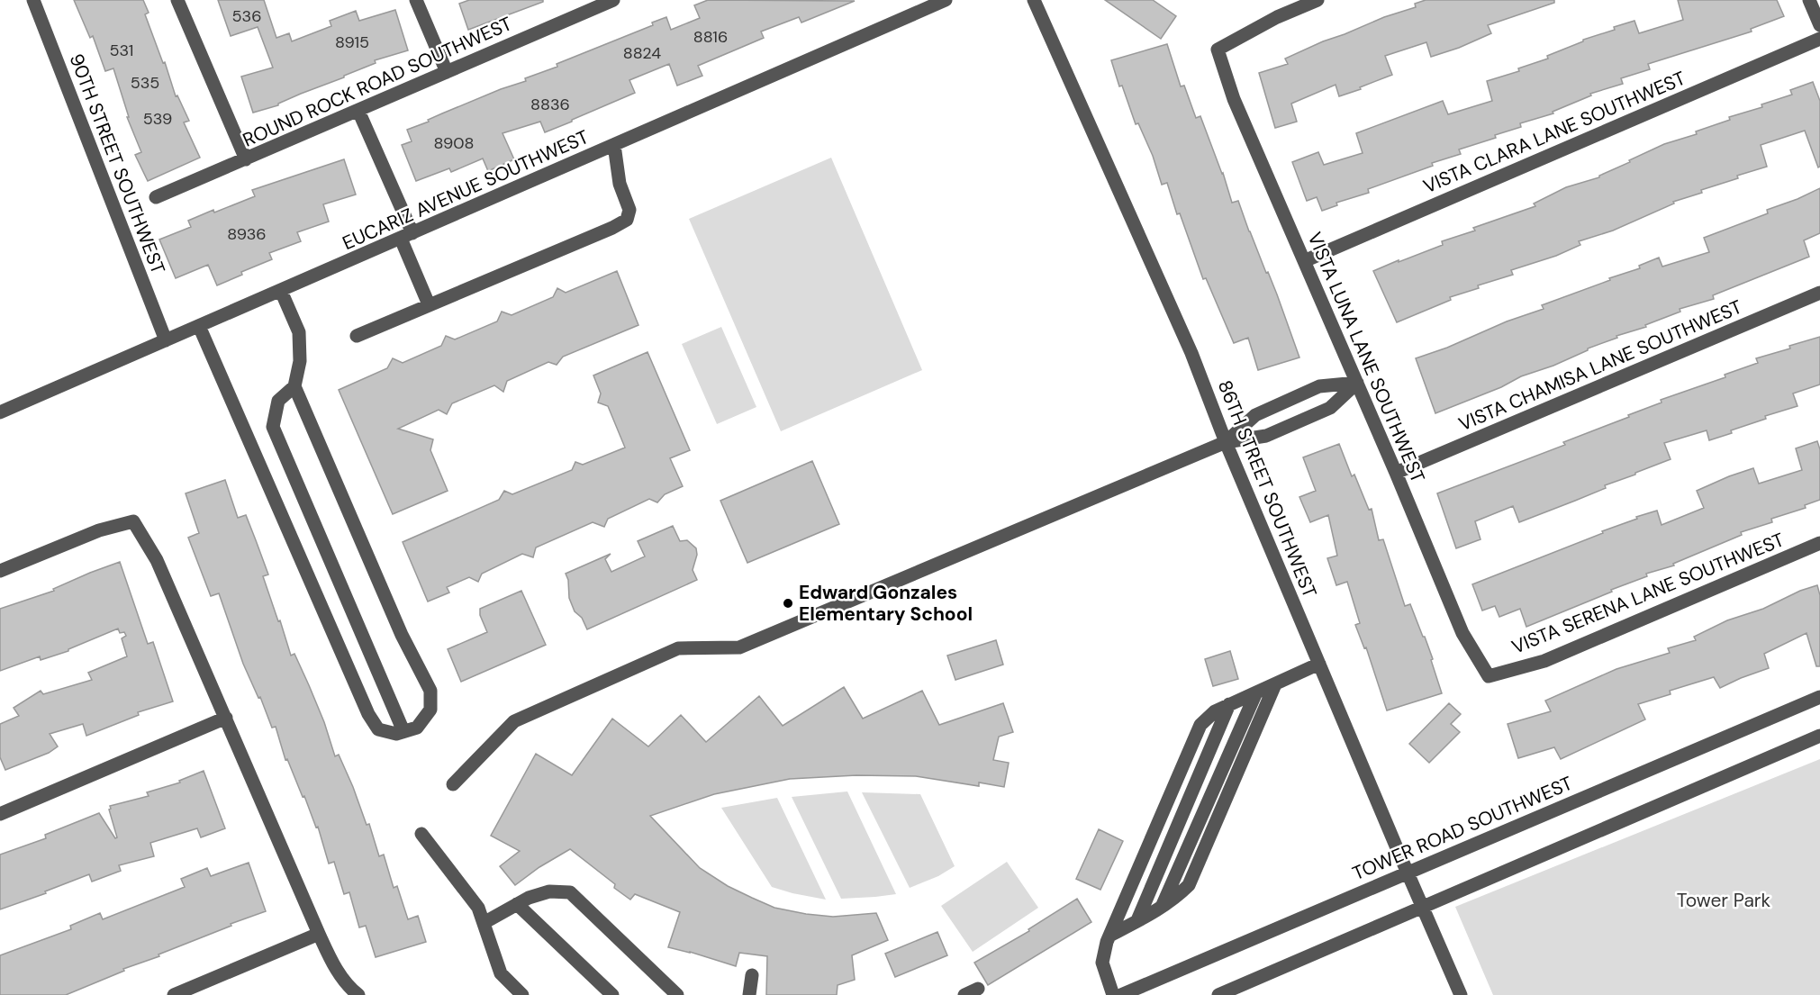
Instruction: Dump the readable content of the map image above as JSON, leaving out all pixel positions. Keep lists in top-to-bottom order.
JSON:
{
  "streets": {
    "street": [
      "ROUND ROCK ROAD SOUTHWEST",
      "VISTA CLARA LANE SOUTHWEST",
      "90TH STREET SOUTHWEST",
      "EUCARIZ AVENUE SOUTHWEST",
      "VISTA LUNA LANE SOUTHWEST",
      "VISTA CHAMISA LANE SOUTHWEST",
      "86TH STREET SOUTHWEST",
      "VISTA SERENA LANE SOUTHWEST",
      "TOWER ROAD SOUTHWEST"
    ]
  },
  "crossings": [
    ["VISTA CLARA LANE SOUTHWEST", "VISTA LUNA LANE SOUTHWEST"],
    ["90TH STREET SOUTHWEST", "EUCARIZ AVENUE SOUTHWEST"],
    ["VISTA LUNA LANE SOUTHWEST", "VISTA CHAMISA LANE SOUTHWEST"],
    ["VISTA LUNA LANE SOUTHWEST", "VISTA SERENA LANE SOUTHWEST"],
    ["86TH STREET SOUTHWEST", "TOWER ROAD SOUTHWEST"]
  ],
  "parks": ["Tower Park"],
  "places": ["Edward Gonzales Elementary School"],
  "house_numbers": [
    "536",
    "8816",
    "8915",
    "531",
    "8824",
    "535",
    "8836",
    "539",
    "8908",
    "8936"
  ]
}
